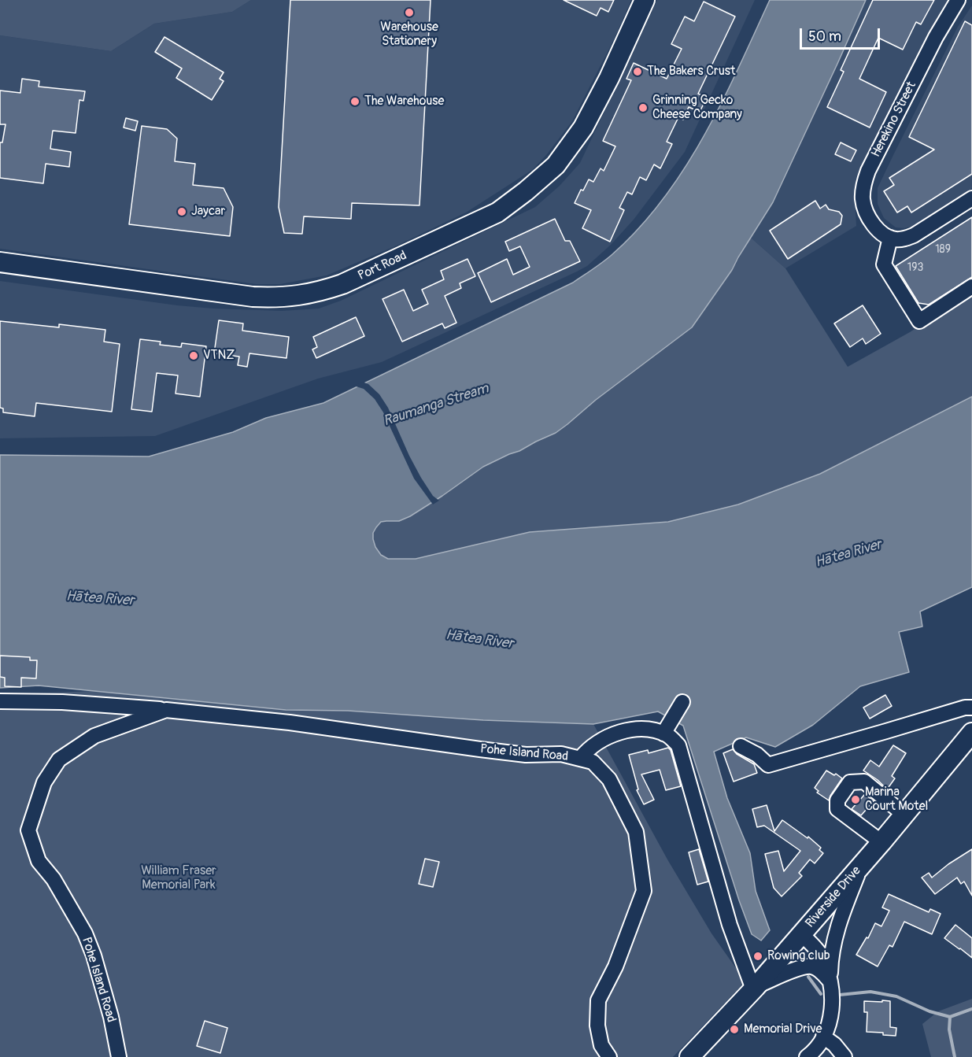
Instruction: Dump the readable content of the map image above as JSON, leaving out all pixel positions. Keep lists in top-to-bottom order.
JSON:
{
  "streets": {
    "main road": ["Port Road", "Riverside Drive"],
    "street": ["Herekino Street", "Pohe Island Road"]
  },
  "water": ["Raumanga Stream", "Hātea River"],
  "parks": ["William Fraser Memorial Park"],
  "places": [
    "Warehouse Stationery",
    "The Bakers Crust",
    "The Warehouse",
    "Grinning Gecko Cheese Company",
    "Jaycar",
    "VTNZ",
    "Marina Court Motel",
    "Rowing club",
    "Memorial Drive"
  ],
  "house_numbers": ["189", "193"],
  "scale_bar": "50 m"
}
